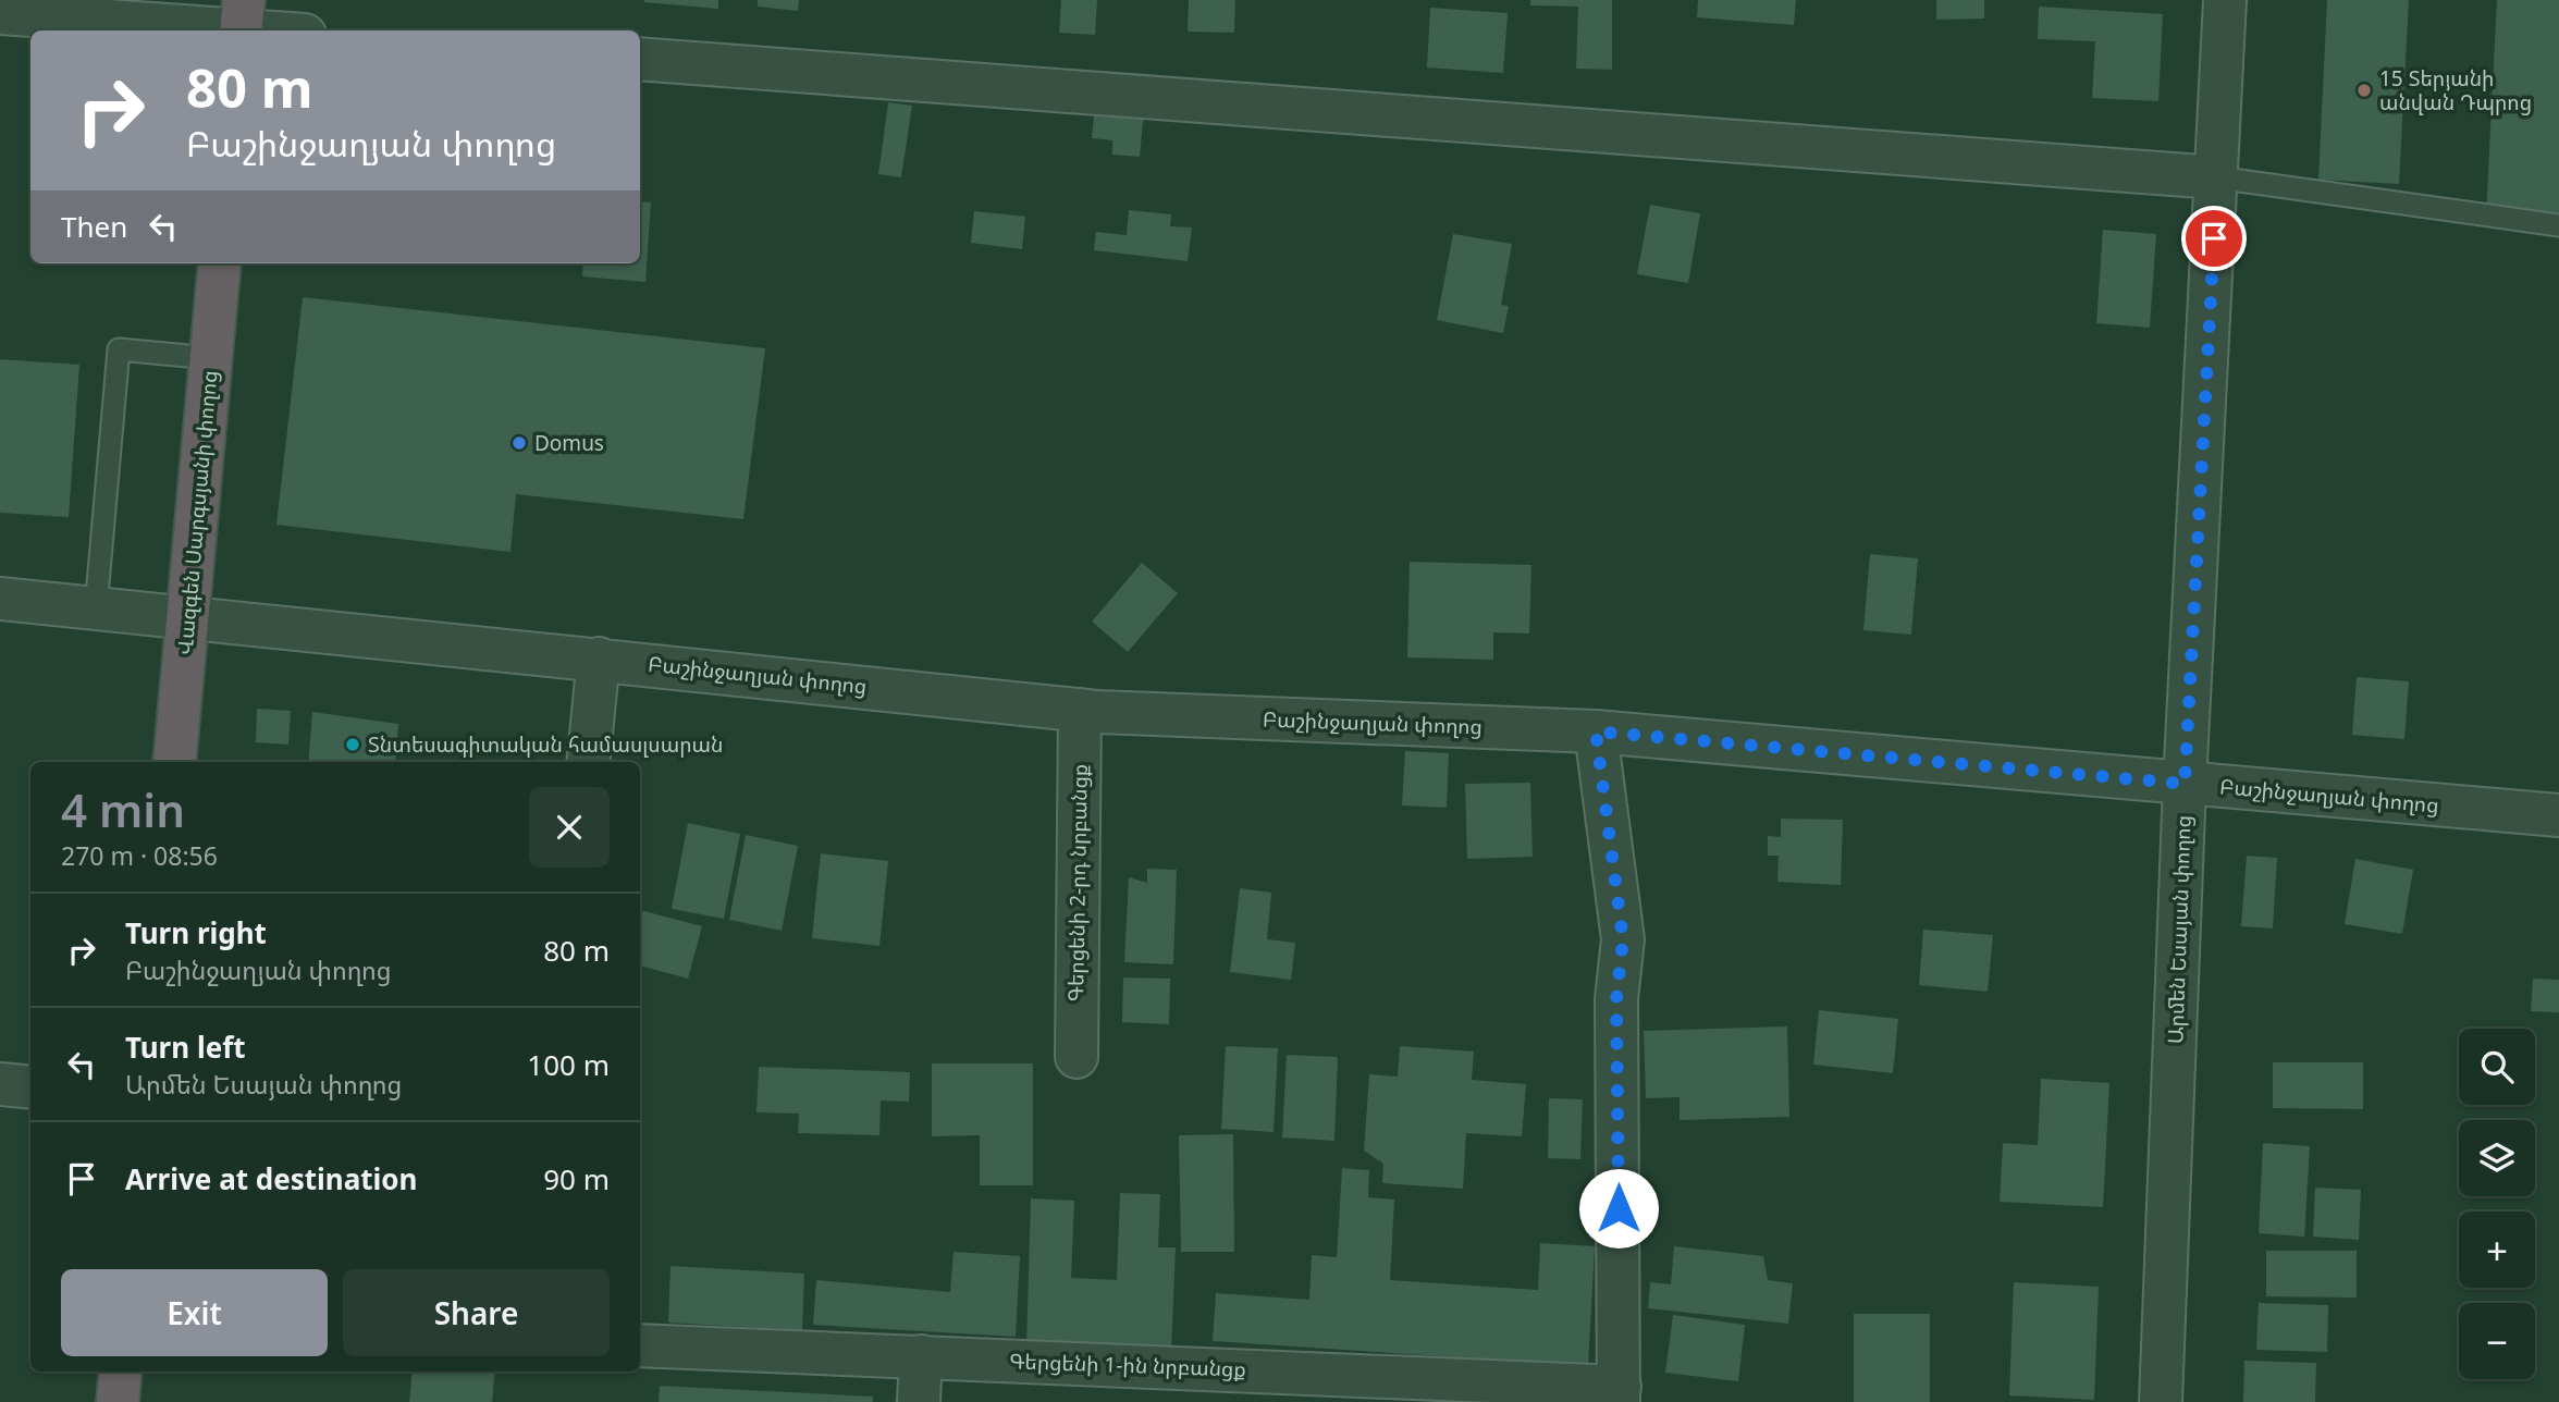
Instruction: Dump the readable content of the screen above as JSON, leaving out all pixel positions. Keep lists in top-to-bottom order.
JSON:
{
  "streets": {
    "highway": ["Վազգեն Սարգսյանի փողոց"],
    "street": [
      "Բաշինջաղյան փողոց",
      "Գերցենի 2-րդ նրբանցք",
      "Արմեն Եսայան փողոց",
      "Գերցենի 1-ին նրբանցք"
    ]
  },
  "crossings": [
    ["Վազգեն Սարգսյանի փողոց", "Բաշինջաղյան փողոց"],
    ["Բաշինջաղյան փողոց", "Գերցենի 2-րդ նրբանցք"],
    ["Բաշինջաղյան փողոց", "Արմեն Եսայան փողոց"]
  ],
  "places": ["15 Տերյանի անվան Դպրոց", "Domus", "Տնտեսագիտական համասլսարան"],
  "page": {
    "turn": ["80 m", "Բաշինջաղյան փողոց"],
    "then": "Then",
    "heading": ["4 min", "270 m · 08:56"],
    "list": [
      {
        "name": "Turn right",
        "note": "Բաշինջաղյան փողոց",
        "value": "80 m"
      },
      {
        "name": "Turn left",
        "note": "Արմեն Եսայան փողոց",
        "value": "100 m"
      },
      {
        "name": "Arrive at destination",
        "value": "90 m"
      }
    ],
    "map_buttons": ["+", "−"],
    "buttons": ["Exit", "Share"]
  }
}
